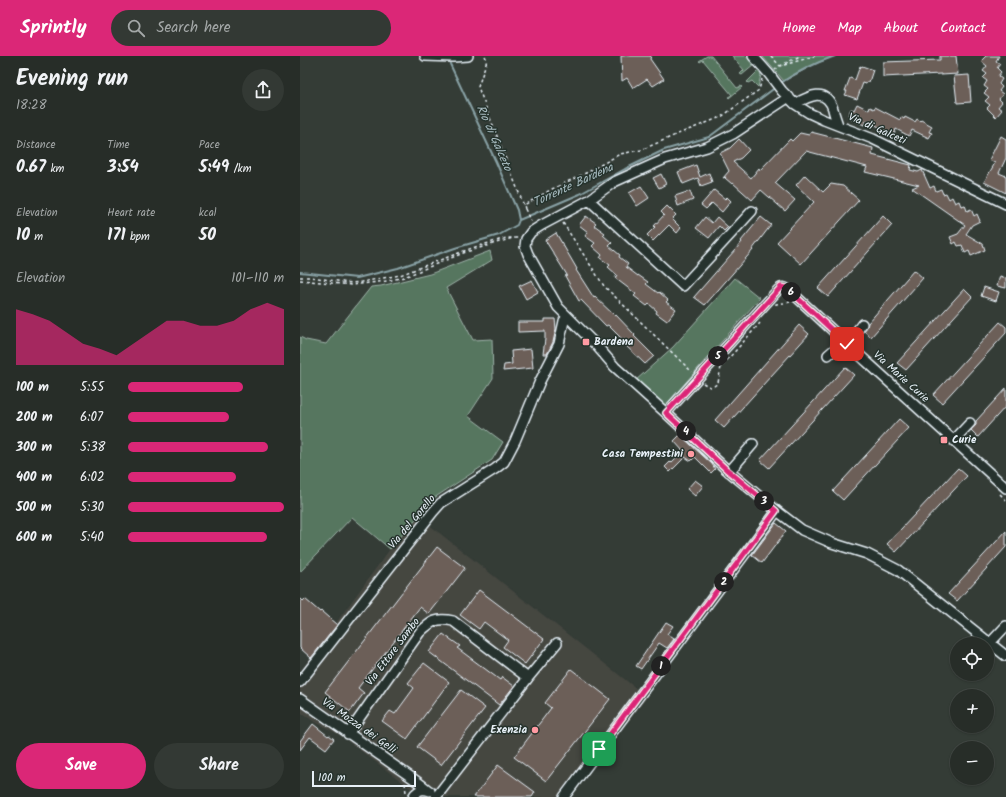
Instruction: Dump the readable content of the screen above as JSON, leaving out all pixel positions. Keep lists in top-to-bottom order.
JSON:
{
  "streets": {
    "street": [
      "Via di Galceti",
      "Via Marie Curie",
      "Via del Gorello",
      "Via Ettore Sambo",
      "Via Mozza dei Gelli"
    ]
  },
  "crossings": [
    ["Via Ettore Sambo", "Via Mozza dei Gelli"]
  ],
  "water": ["Rio di Galceto", "Torrente Bardena"],
  "places": {
    "transit": ["Bardena", "Curie"],
    "other": ["Casa Tempestini", "Exenzia"]
  },
  "scale_bar": "100 m",
  "page": {
    "header": "Sprintly",
    "search": "Search here",
    "nav": [
      "Home",
      "Map",
      "About",
      "Contact"
    ],
    "heading": ["Evening run", "18:28"],
    "stats": [
      ["Distance", "0.67 km"],
      ["Time", "3:54"],
      ["Pace", "5:49 /km"],
      ["Elevation", "10 m"],
      ["Heart rate", "171 bpm"],
      ["kcal", "50"]
    ],
    "chart": ["Elevation", "101–110 m"],
    "pins": [
      "6",
      "5",
      "4",
      "3",
      "2",
      "1"
    ],
    "list": [
      {
        "name": "100 m",
        "note": "5:55"
      },
      {
        "name": "200 m",
        "note": "6:07"
      },
      {
        "name": "300 m",
        "note": "5:38"
      },
      {
        "name": "400 m",
        "note": "6:02"
      },
      {
        "name": "500 m",
        "note": "5:30"
      },
      {
        "name": "600 m",
        "note": "5:40"
      }
    ],
    "map_buttons": ["+", "−"],
    "buttons": ["Save", "Share"],
    "scale": "100 m"
  }
}
